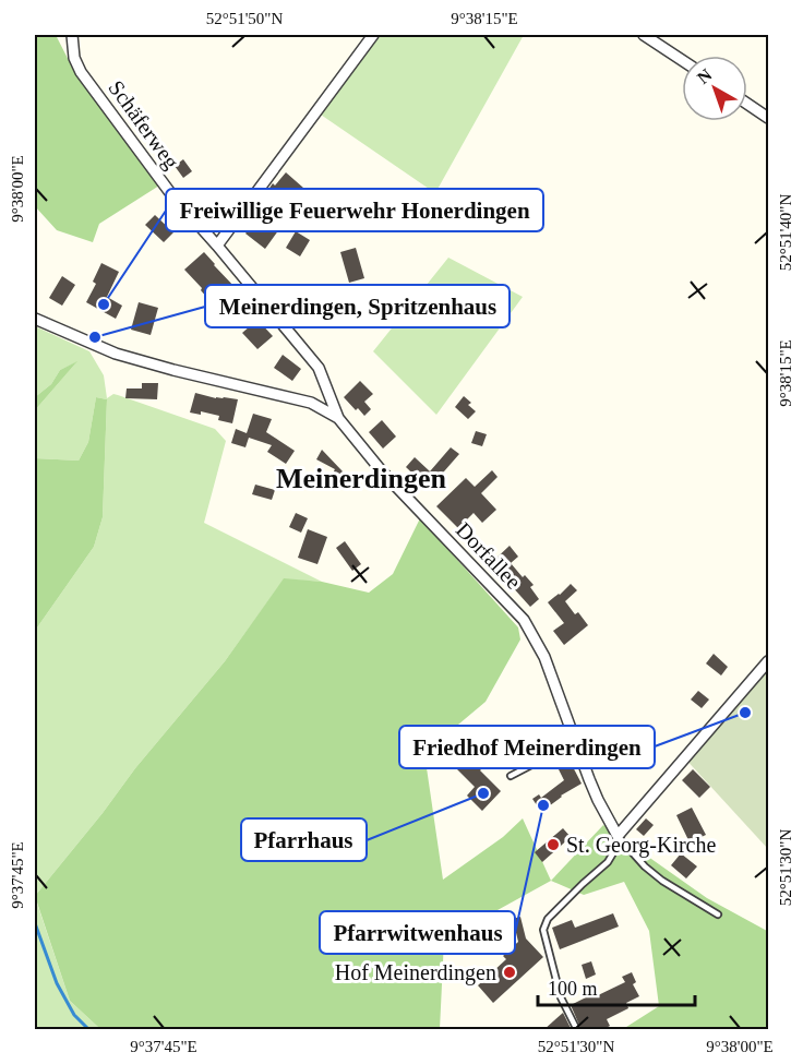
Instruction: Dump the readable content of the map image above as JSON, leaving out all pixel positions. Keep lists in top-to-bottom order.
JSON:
{
  "streets": {
    "street": ["Schäferweg", "Dorfallee"]
  },
  "crossings": [
    ["Schäferweg", "Dorfallee"]
  ],
  "districts": ["Meinerdingen"],
  "places": [
    "Freiwillige Feuerwehr Honerdingen",
    "Meinerdingen, Spritzenhaus",
    "Friedhof Meinerdingen",
    "Pfarrhaus",
    "Pfarrwitwenhaus",
    "St. Georg-Kirche",
    "Hof Meinerdingen"
  ],
  "scale_bar": "100 m",
  "north": "top left",
  "coordinates": [
    "52°51'50\"N",
    "9°38'15\"E",
    "9°38'00\"E",
    "52°51'40\"N",
    "52°51'30\"N",
    "9°37'45\"E"
  ]
}
